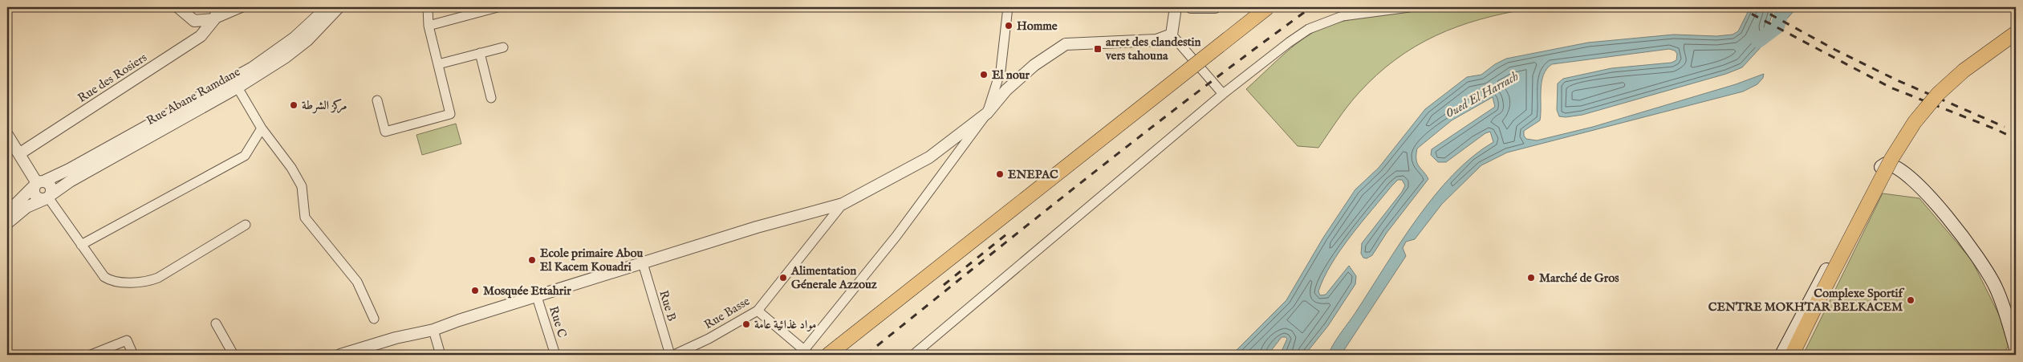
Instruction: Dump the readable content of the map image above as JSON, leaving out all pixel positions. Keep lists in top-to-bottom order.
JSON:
{
  "streets": {
    "street": [
      "Rue des Rosiers",
      "Rue Abane Ramdane",
      "Rue B",
      "Rue Basse",
      "Rue C"
    ]
  },
  "water": ["Oued El Harrach"],
  "places": {
    "other": [
      "Homme",
      "El nour",
      "مركز الشرطة",
      "ENEPAC",
      "Ecole primaire Abou El Kacem Kouadri",
      "Alimentation Génerale Azzouz",
      "Marché de Gros",
      "Mosquée Ettahrir",
      "Complexe Sportif CENTRE MOKHTAR BELKACEM",
      "مواد غذائية عامة"
    ],
    "transit": ["arret des clandestin vers tahouna"]
  }
}
